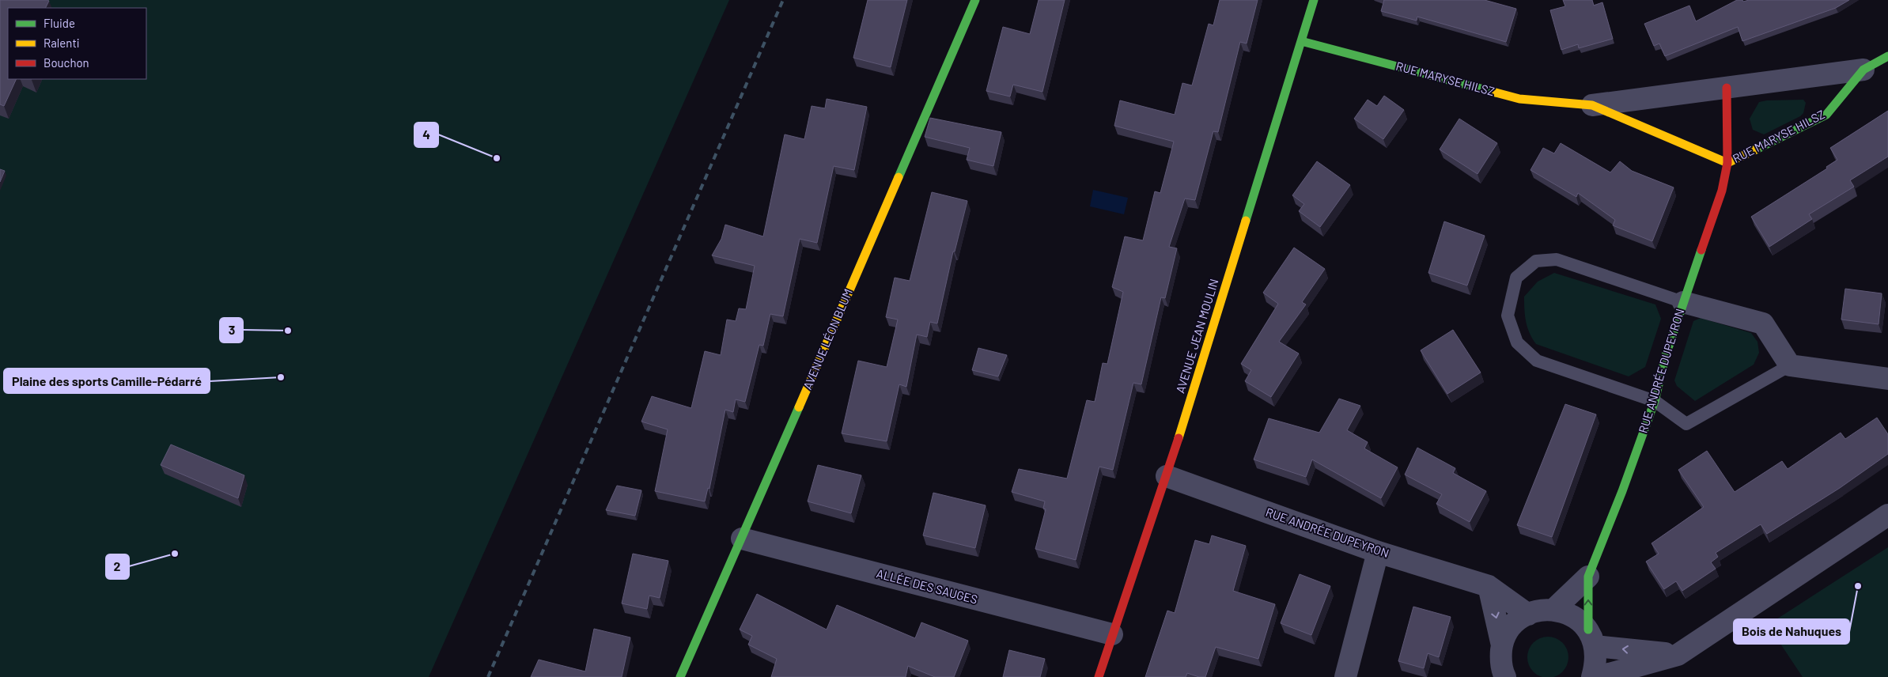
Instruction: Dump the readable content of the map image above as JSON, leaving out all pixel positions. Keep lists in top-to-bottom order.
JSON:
{
  "streets": {
    "street": [
      "RUE MARYSE HILSZ",
      "AVENUE JEAN MOULIN",
      "AVENUE LÉON BLUM",
      "RUE ANDRÉE DUPEYRON",
      "ALLÉE DES SAUGES"
    ]
  },
  "crossings": [
    ["RUE MARYSE HILSZ", "AVENUE JEAN MOULIN"],
    ["RUE MARYSE HILSZ", "RUE ANDRÉE DUPEYRON"],
    ["AVENUE JEAN MOULIN", "RUE ANDRÉE DUPEYRON"],
    ["AVENUE JEAN MOULIN", "ALLÉE DES SAUGES"],
    ["AVENUE LÉON BLUM", "ALLÉE DES SAUGES"]
  ],
  "places": [
    "4",
    "3",
    "Plaine des sports Camille-Pédarré",
    "2",
    "Bois de Nahuques"
  ],
  "legend": ["Fluide", "Ralenti", "Bouchon"]
}
